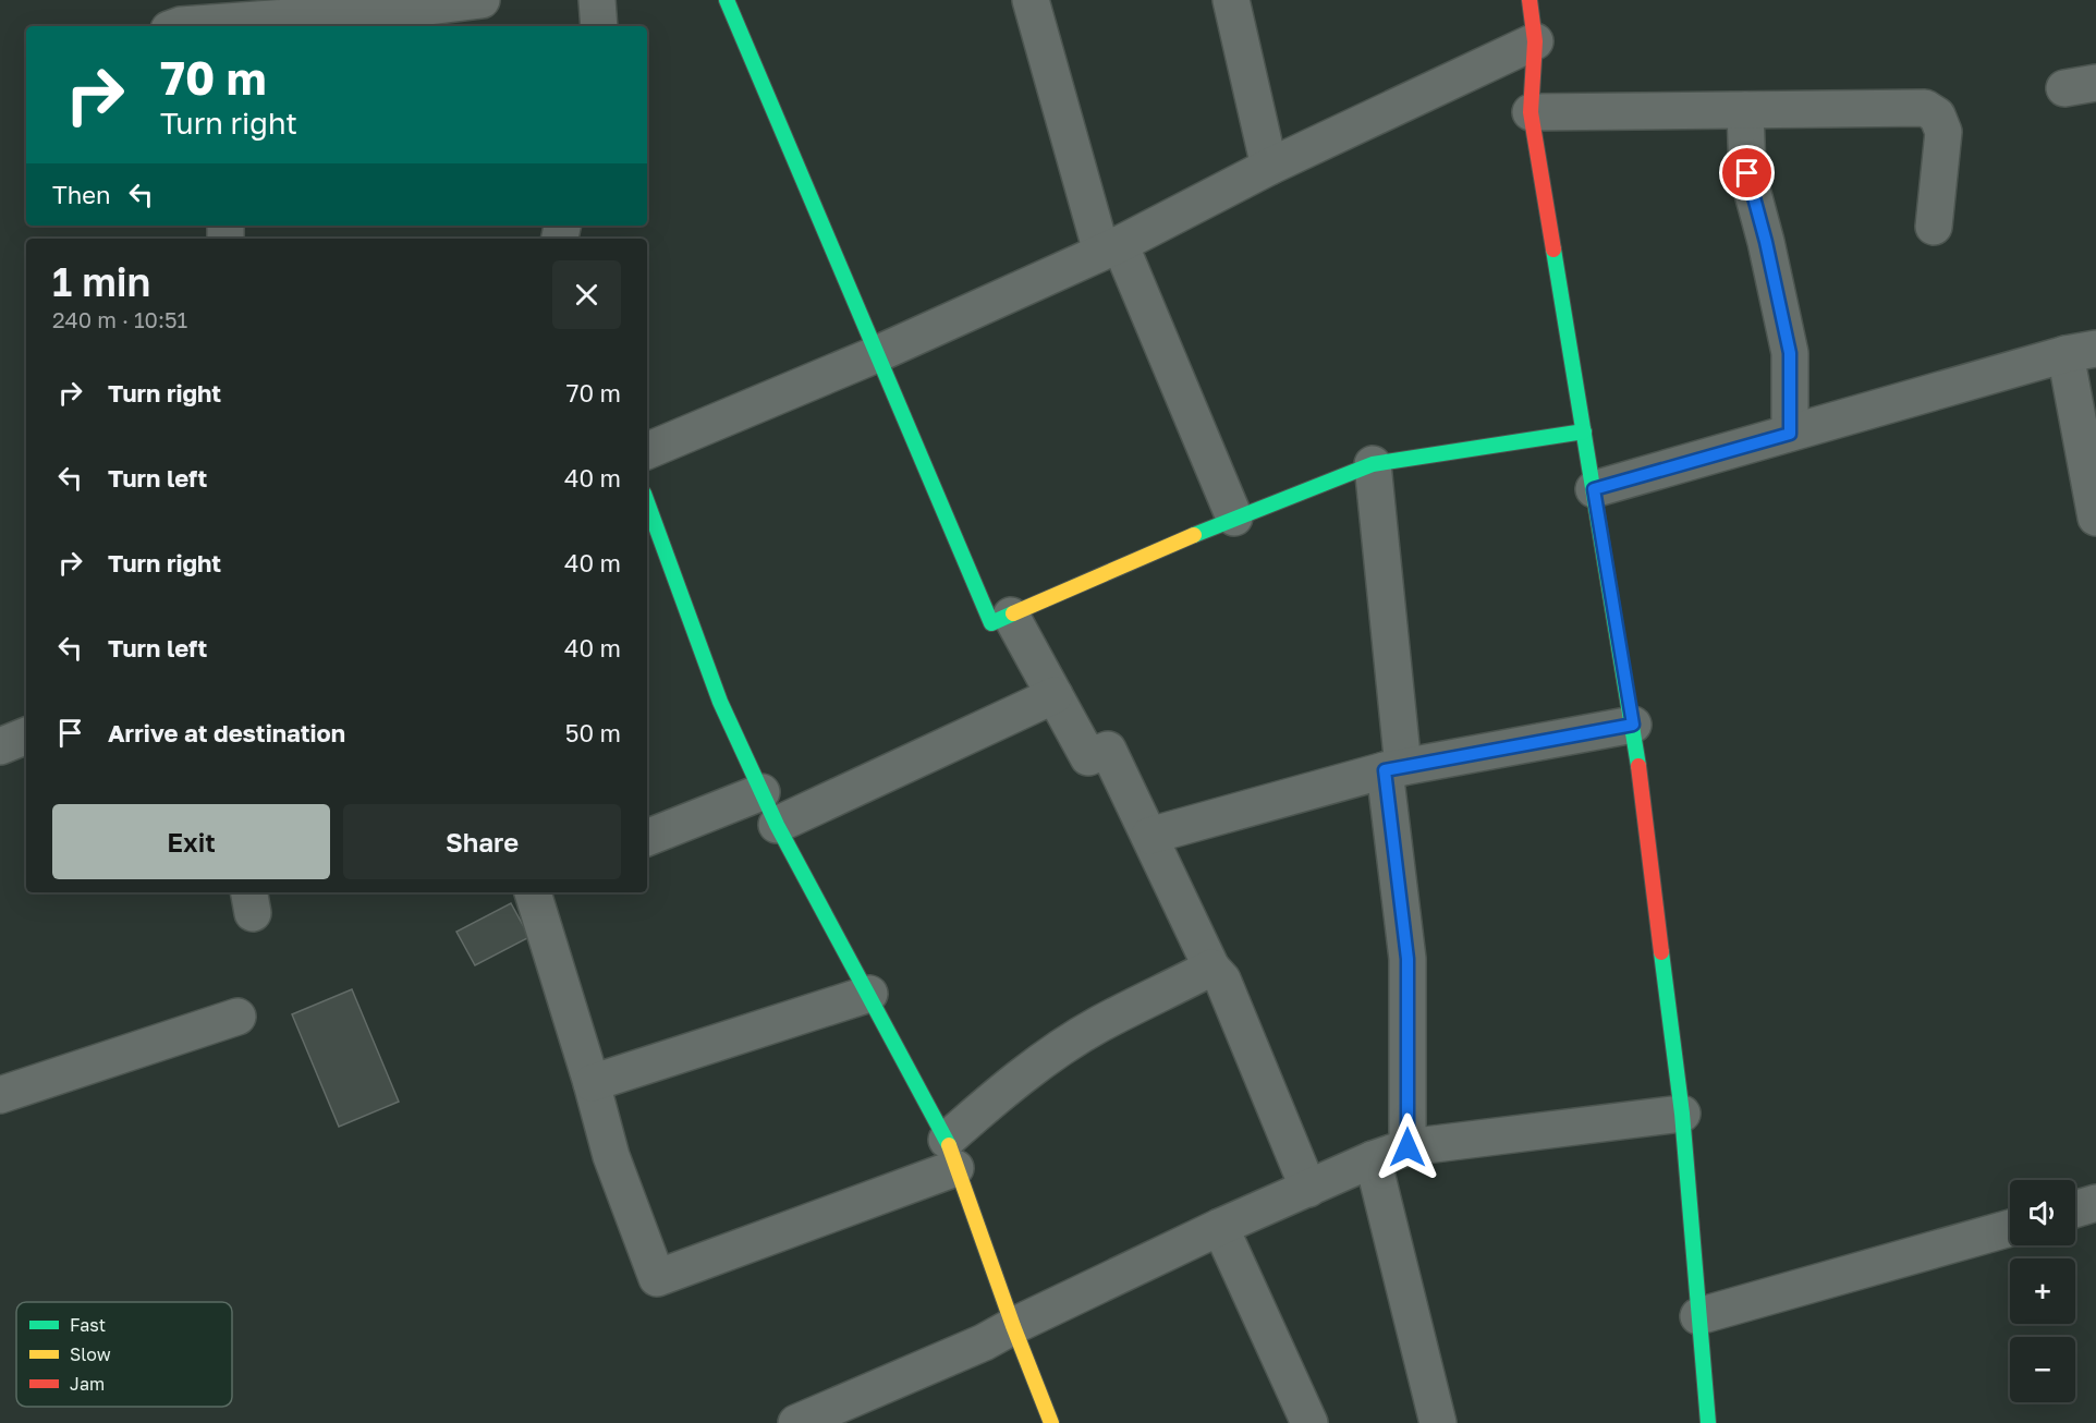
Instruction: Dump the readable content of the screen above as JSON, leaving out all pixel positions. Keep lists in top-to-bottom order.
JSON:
{
  "legend": ["Fast", "Slow", "Jam"],
  "page": {
    "turn": ["70 m", "Turn right"],
    "then": "Then",
    "heading": ["1 min", "240 m · 10:51"],
    "list": [
      {
        "name": "Turn right",
        "value": "70 m"
      },
      {
        "name": "Turn left",
        "value": "40 m"
      },
      {
        "name": "Turn right",
        "value": "40 m"
      },
      {
        "name": "Turn left",
        "value": "40 m"
      },
      {
        "name": "Arrive at destination",
        "value": "50 m"
      }
    ],
    "buttons": ["Exit", "Share"],
    "map_buttons": ["+", "−"]
  }
}
